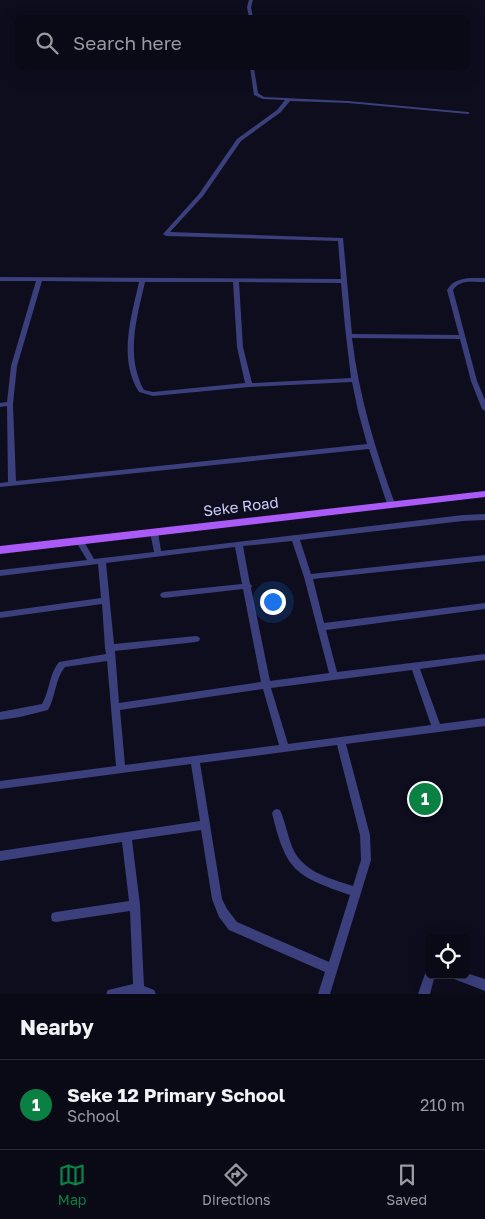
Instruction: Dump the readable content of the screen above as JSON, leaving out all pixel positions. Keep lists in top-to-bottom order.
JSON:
{
  "streets": {
    "main road": ["Seke Road"]
  },
  "page": {
    "search": "Search here",
    "pins": "1",
    "heading": "Nearby",
    "list": [
      {
        "mark": "1",
        "name": "Seke 12 Primary School",
        "note": "School",
        "value": "210 m"
      }
    ],
    "nav": ["Map", "Directions", "Saved"]
  }
}
